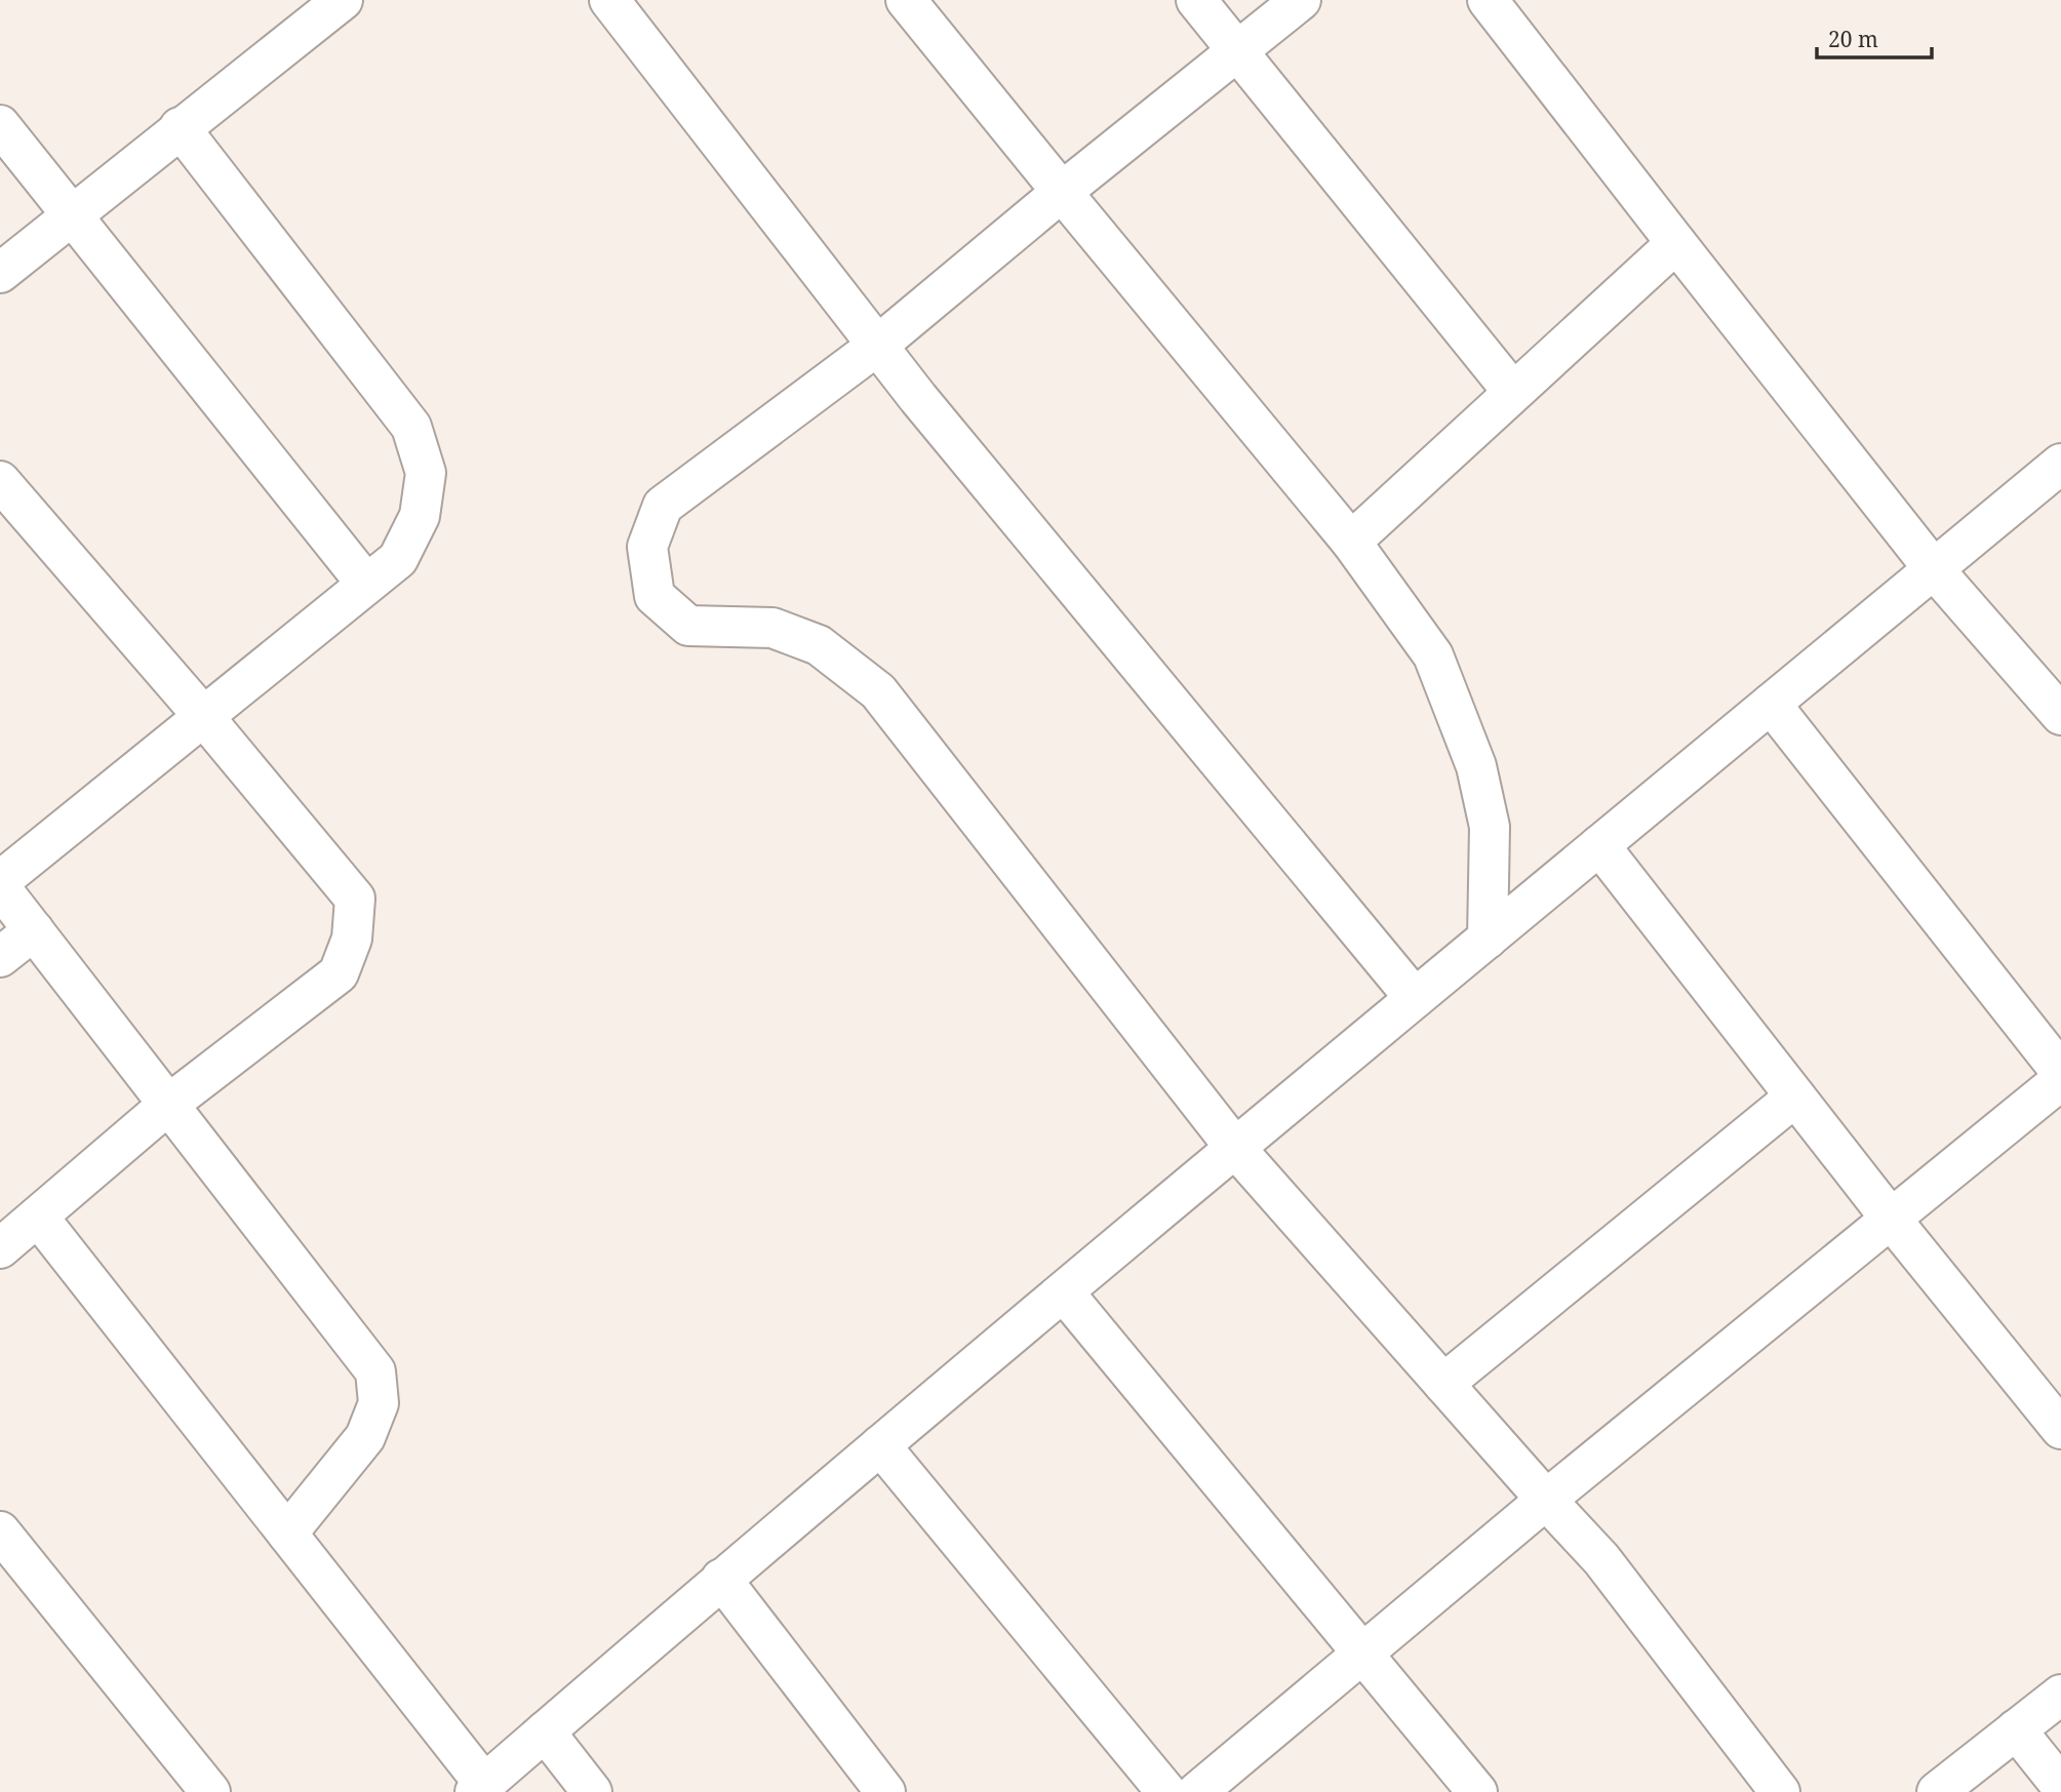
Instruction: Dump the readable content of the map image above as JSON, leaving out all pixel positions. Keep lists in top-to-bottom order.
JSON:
{
  "scale_bar": "20 m"
}
